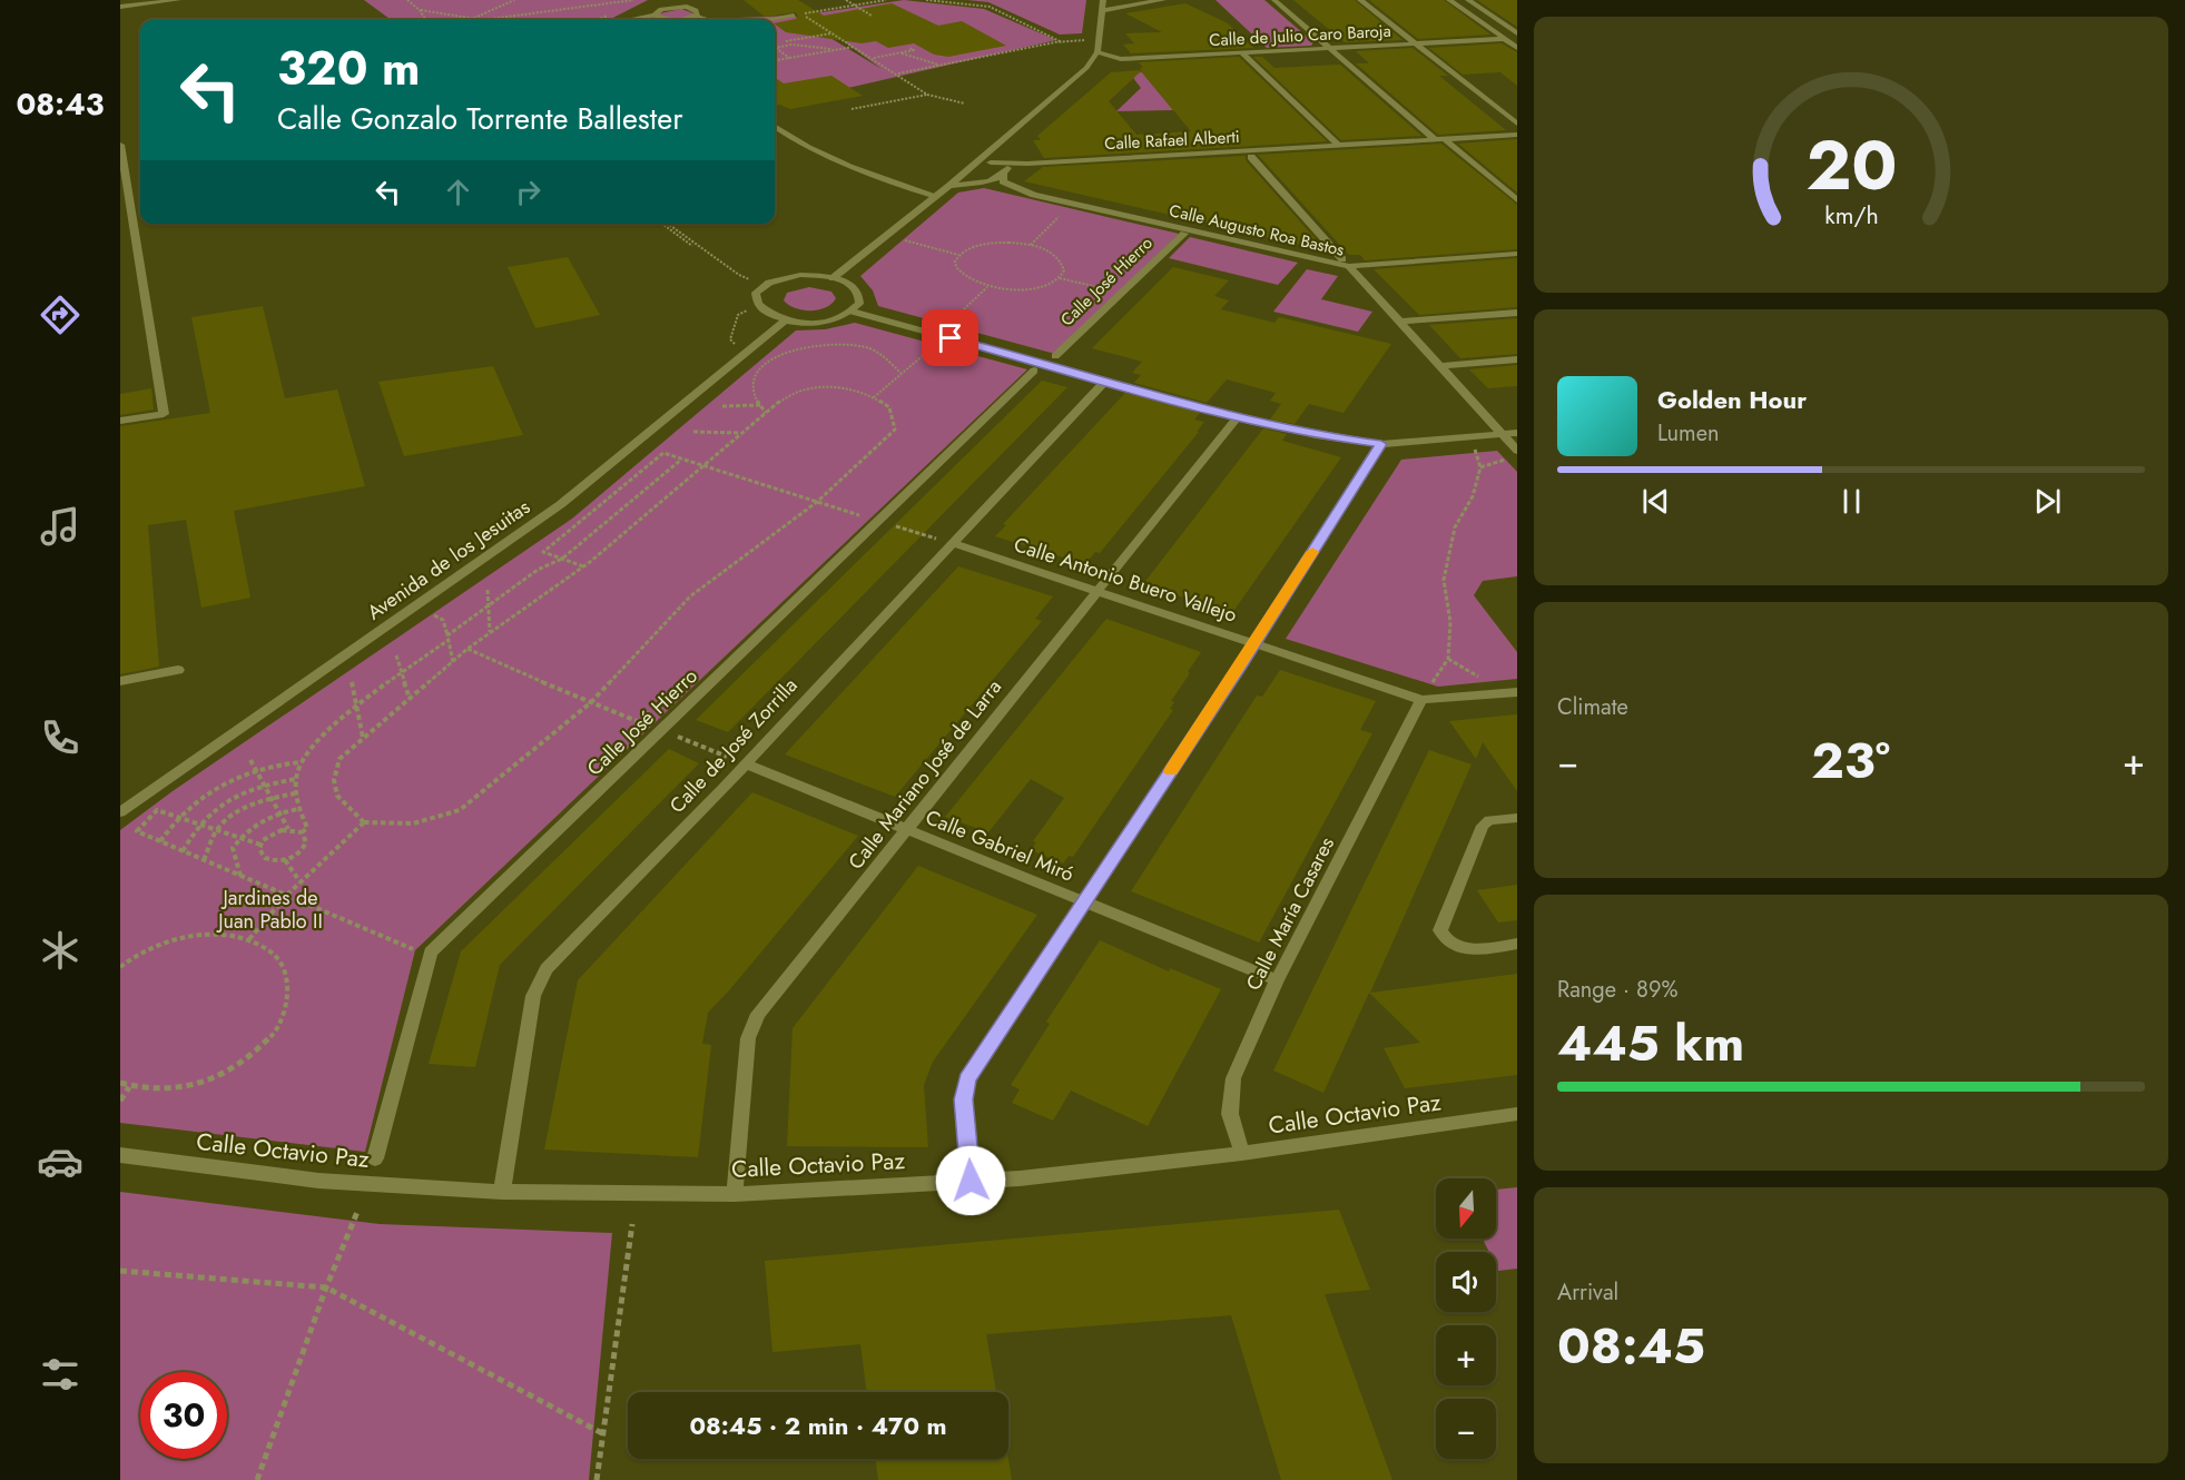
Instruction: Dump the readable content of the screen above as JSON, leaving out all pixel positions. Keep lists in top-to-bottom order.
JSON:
{
  "streets": {
    "street": [
      "Calle de Julio Caro Baroja",
      "Calle Rafael Alberti",
      "Calle Augusto Roa Bastos",
      "Calle José Hierro",
      "Avenida de los Jesuitas",
      "Calle Antonio Buero Vallejo",
      "Calle de José Zorrilla",
      "Calle Mariano José de Larra",
      "Calle Gabriel Miró",
      "Calle María Casares",
      "Calle Octavio Paz"
    ]
  },
  "crossings": [
    ["Calle Rafael Alberti", "Calle Augusto Roa Bastos"],
    ["Calle Antonio Buero Vallejo", "Calle de José Zorrilla"],
    ["Calle Antonio Buero Vallejo", "Calle Mariano José de Larra"],
    ["Calle Antonio Buero Vallejo", "Calle María Casares"],
    ["Calle de José Zorrilla", "Calle Gabriel Miró"],
    ["Calle de José Zorrilla", "Calle Octavio Paz"],
    ["Calle Mariano José de Larra", "Calle Gabriel Miró"],
    ["Calle Mariano José de Larra", "Calle Octavio Paz"],
    ["Calle Gabriel Miró", "Calle María Casares"],
    ["Calle María Casares", "Calle Octavio Paz"]
  ],
  "parks": ["Jardines de Juan Pablo II"],
  "north": "bottom",
  "page": {
    "tabs": "08:43",
    "turn": ["320 m", "Calle Gonzalo Torrente Ballester"],
    "song": ["Golden Hour", "Lumen"],
    "tile": [
      "Climate",
      ["Range · 89%", "445 km"],
      ["Arrival", "08:45"]
    ],
    "heat": ["−", "23°", "+"],
    "map_buttons": ["+", "−"],
    "limit": "30",
    "trip": "08:45 · 2 min · 470 m",
    "gauge": ["20", "km/h"]
  }
}
